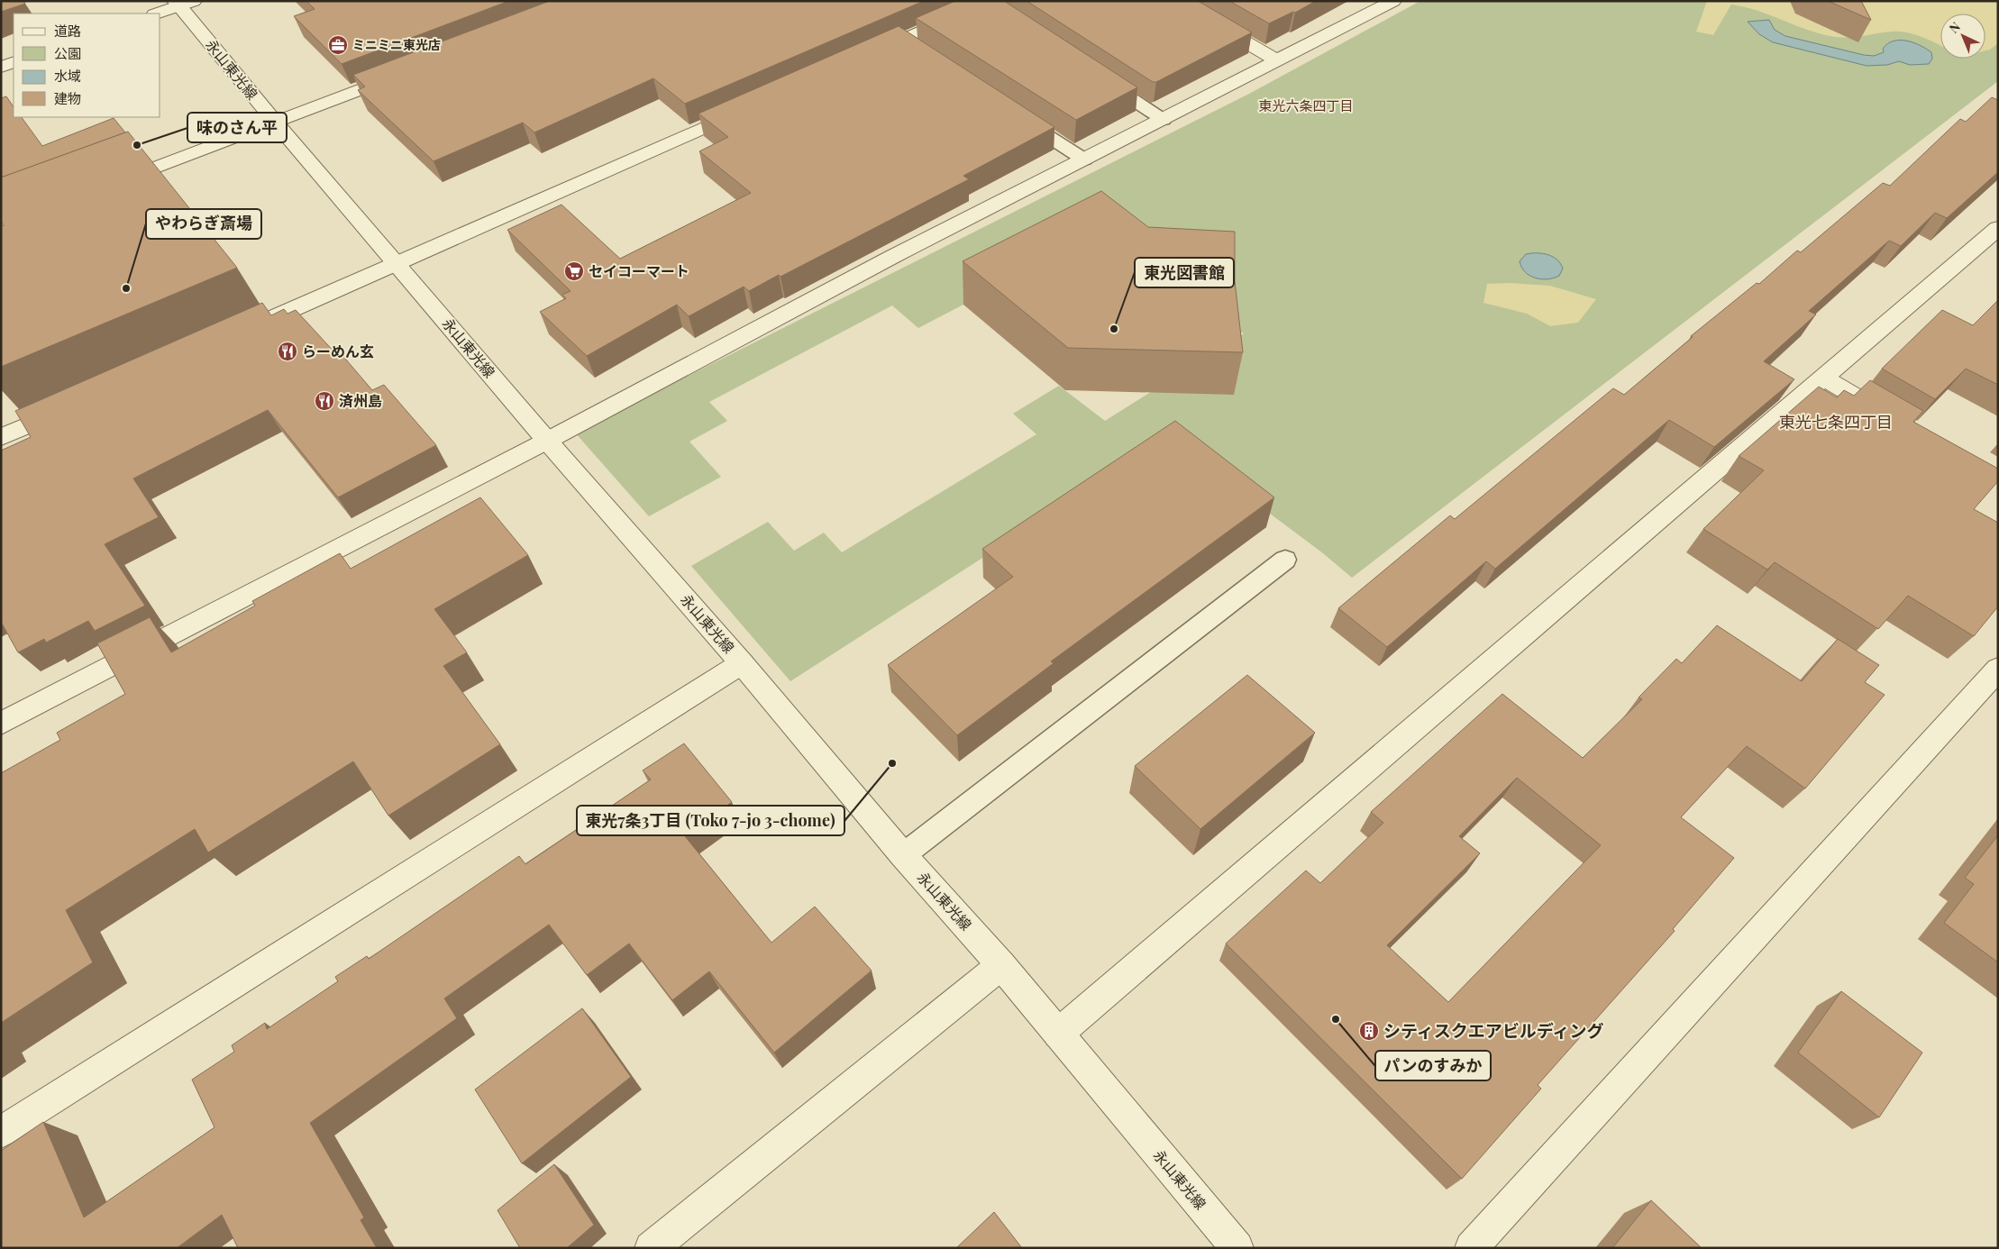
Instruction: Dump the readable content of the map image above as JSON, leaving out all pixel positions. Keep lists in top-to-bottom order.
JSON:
{
  "streets": {
    "street": ["永山東光線"]
  },
  "districts": ["東光六条四丁目", "東光七条四丁目"],
  "places": {
    "office": ["ミニミニ東光店"],
    "other": [
      "味のさん平",
      "やわらぎ斎場",
      "東光図書館",
      "東光7条3丁目 (Toko 7-jo 3-chome)",
      "パンのすみか"
    ],
    "supermarket": ["セイコーマート"],
    "restaurant": ["らーめん玄", "済州島"],
    "building": ["シティスクエアビルディング"]
  },
  "legend": [
    "道路",
    "公園",
    "水域",
    "建物"
  ],
  "north": "top left"
}
